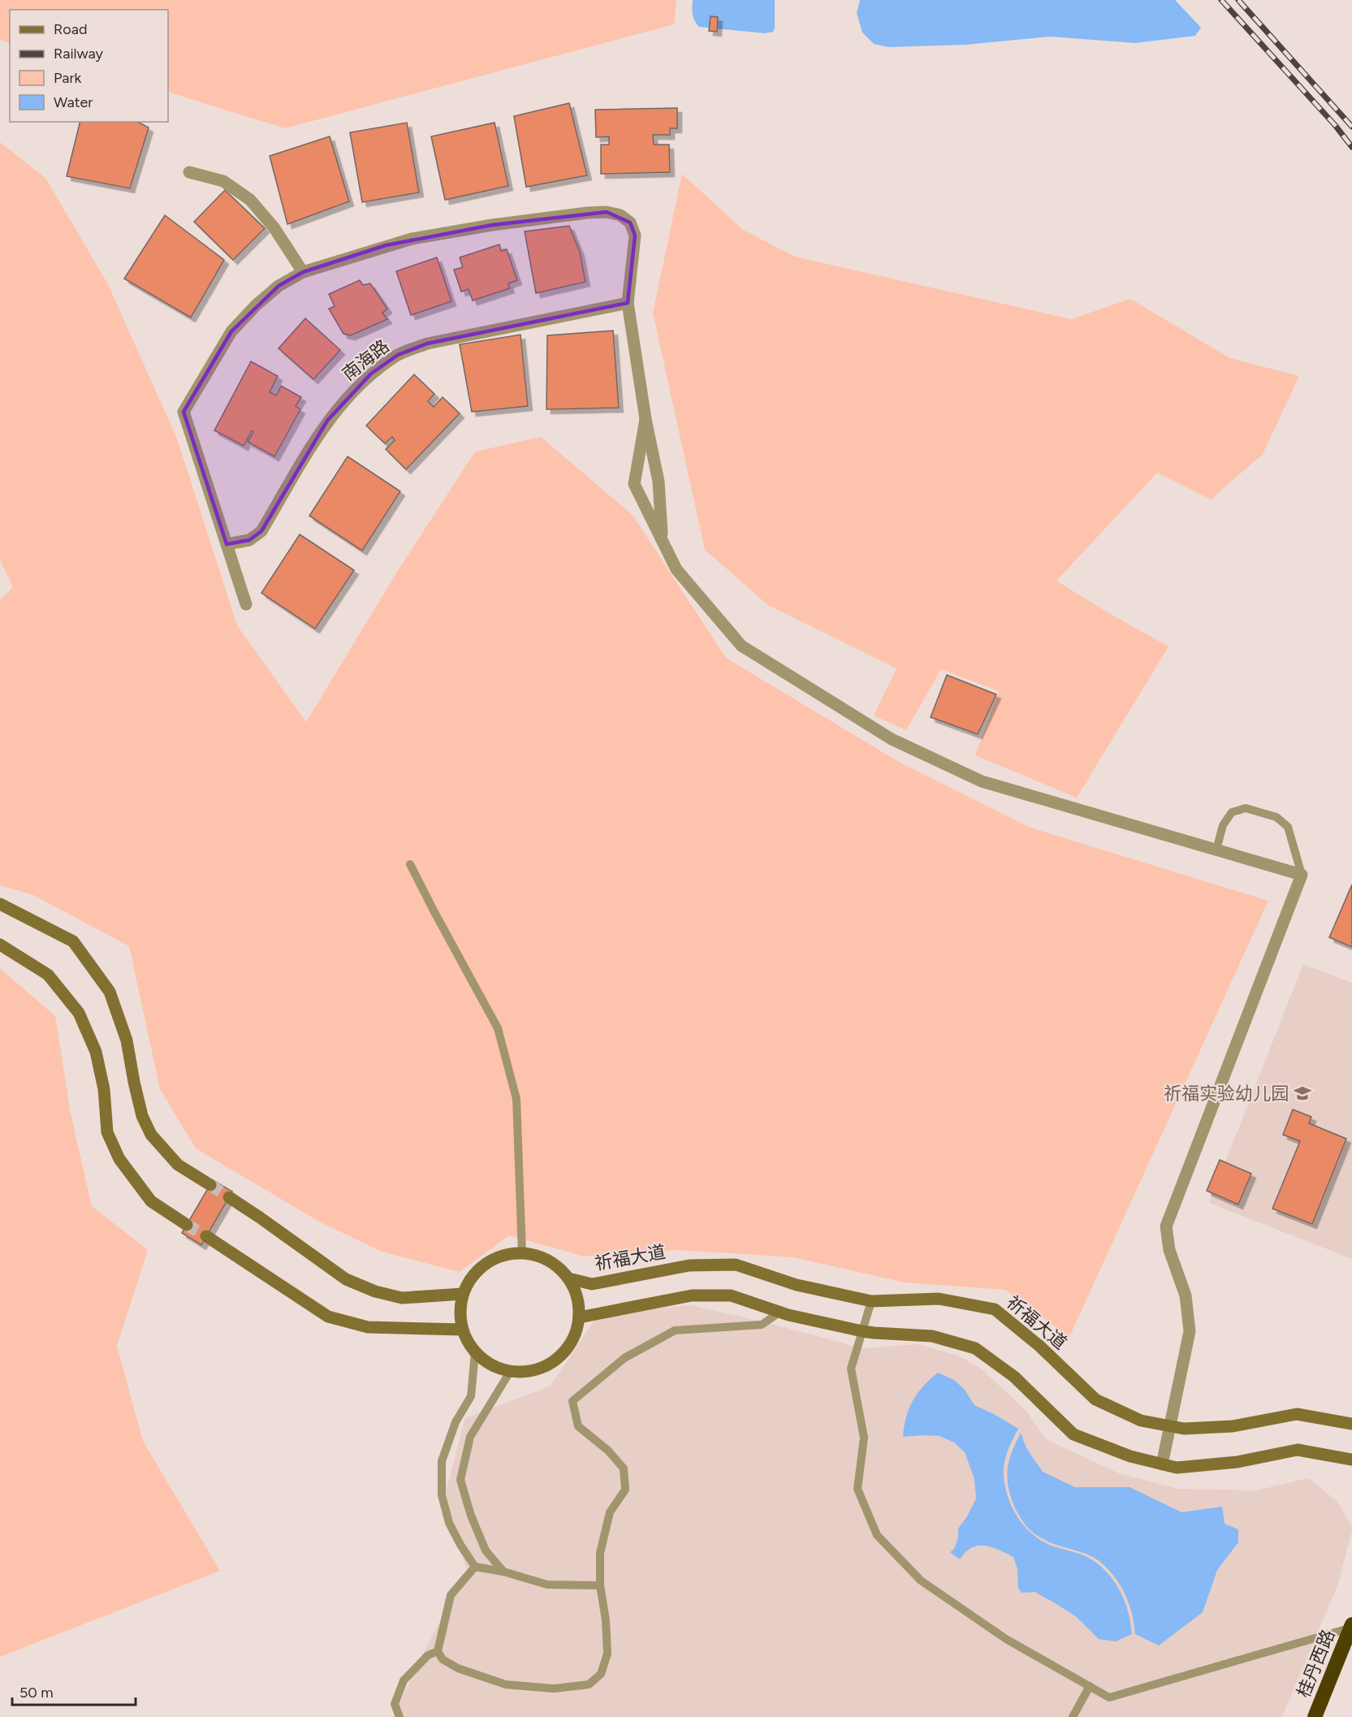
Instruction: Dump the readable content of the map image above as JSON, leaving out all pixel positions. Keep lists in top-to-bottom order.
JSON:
{
  "streets": {
    "highway": ["桂丹西路"],
    "street": ["南海路", "祈福大道"]
  },
  "places": {
    "school or university": ["祈福实验幼儿园"]
  },
  "legend": [
    "Road",
    "Railway",
    "Park",
    "Water"
  ],
  "scale_bar": "50 m"
}
